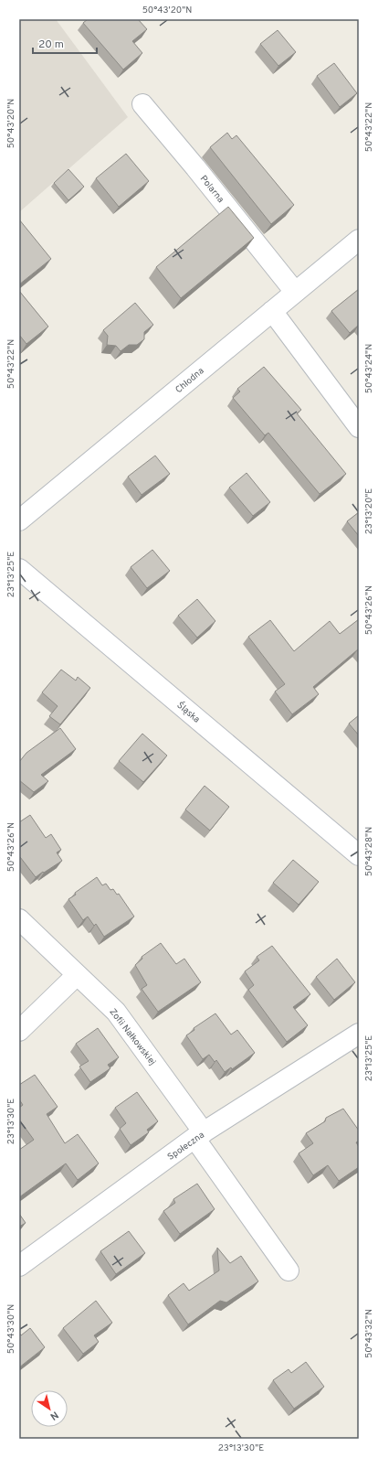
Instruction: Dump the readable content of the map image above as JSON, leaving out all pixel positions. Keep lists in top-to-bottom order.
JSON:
{
  "streets": {
    "street": [
      "Polarna",
      "Chłodna",
      "Śląska",
      "Zofii Nałkowskiej",
      "Społeczna"
    ]
  },
  "crossings": [
    ["Polarna", "Chłodna"],
    ["Zofii Nałkowskiej", "Społeczna"]
  ],
  "scale_bar": "20 m",
  "north": "bottom right",
  "coordinates": [
    "50°43'20\"N",
    "50°43'22\"N",
    "50°43'24\"N",
    "23°13'20\"E",
    "23°13'25\"E",
    "50°43'26\"N",
    "50°43'28\"N",
    "23°13'30\"E",
    "50°43'30\"N",
    "50°43'32\"N"
  ]
}
